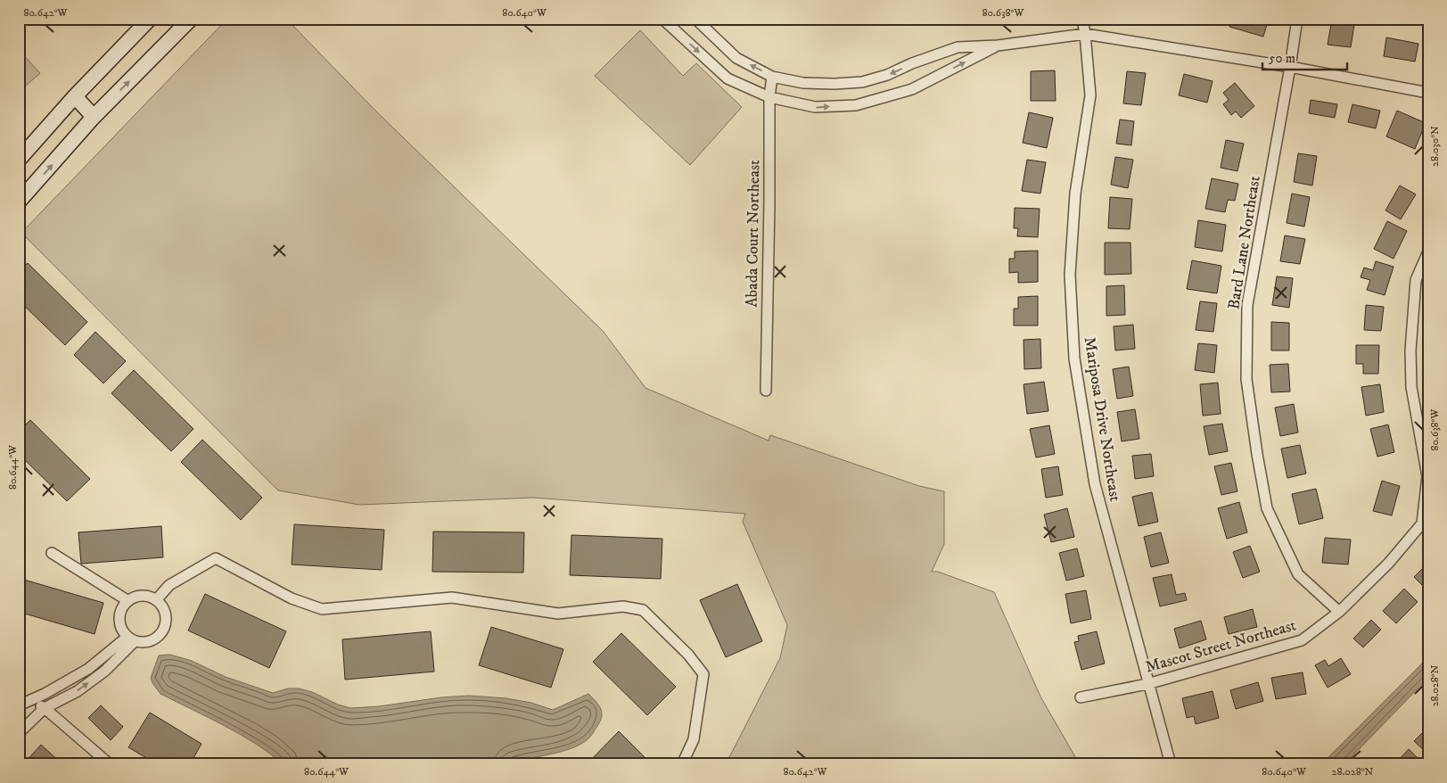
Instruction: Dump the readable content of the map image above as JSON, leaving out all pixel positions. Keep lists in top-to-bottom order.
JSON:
{
  "streets": {
    "street": [
      "Abada Court Northeast",
      "Bard Lane Northeast",
      "Mariposa Drive Northeast",
      "Mascot Street Northeast"
    ]
  },
  "crossings": [
    ["Bard Lane Northeast", "Mascot Street Northeast"],
    ["Mariposa Drive Northeast", "Mascot Street Northeast"]
  ],
  "scale_bar": "50 m",
  "coordinates": [
    "80.642°W",
    "80.640°W",
    "80.638°W",
    "28.030°N",
    "80.644°W",
    "28.028°N"
  ]
}
